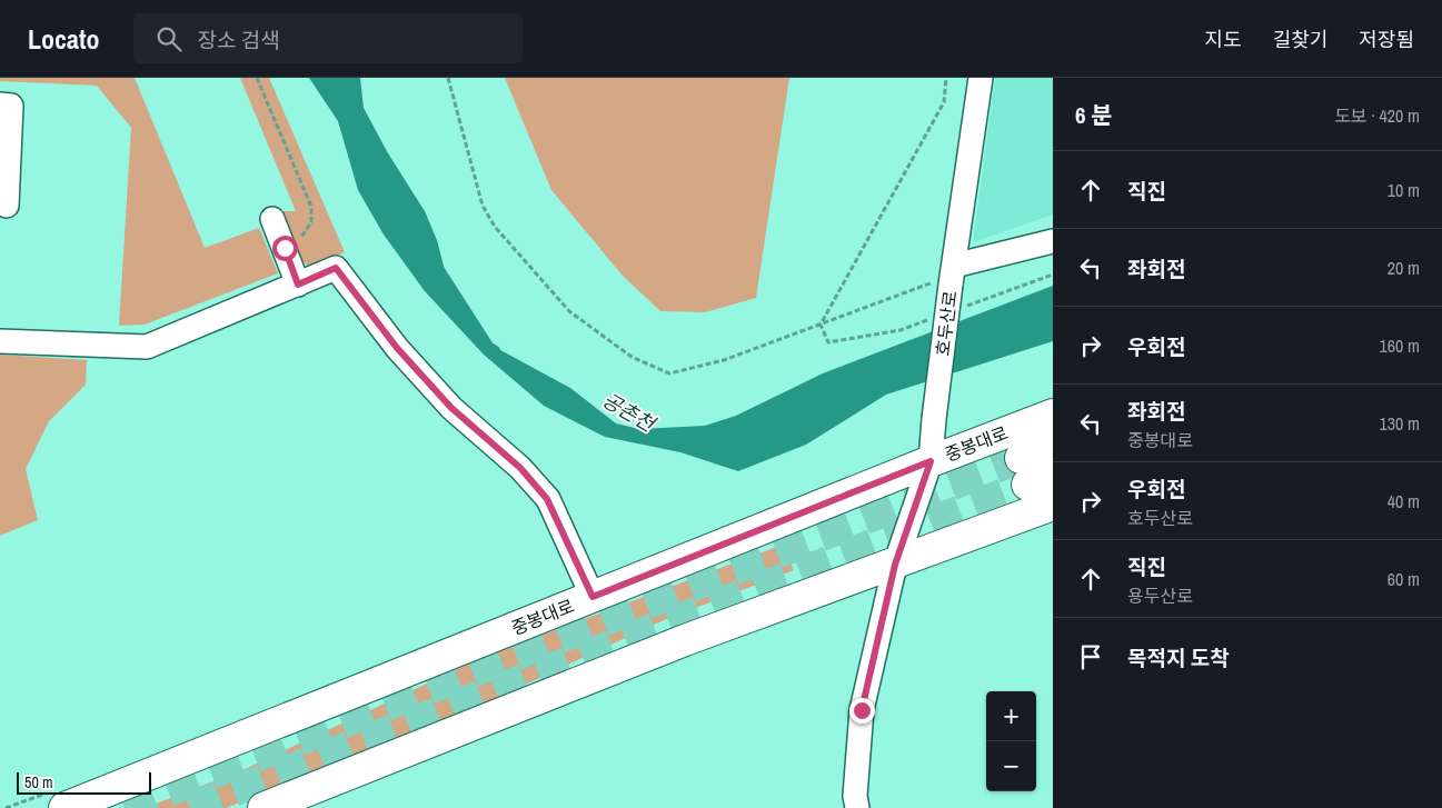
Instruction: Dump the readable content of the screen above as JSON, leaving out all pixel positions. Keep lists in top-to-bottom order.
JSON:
{
  "streets": {
    "main road": ["중봉대로"],
    "street": ["호두산로"]
  },
  "crossings": [
    ["호두산로", "중봉대로"]
  ],
  "water": ["공촌천"],
  "scale_bar": "50 m",
  "page": {
    "header": "Locato",
    "search": "장소 검색",
    "nav": ["지도", "길찾기", "저장됨"],
    "heading": ["6 분", "도보 · 420 m"],
    "list": [
      ["직진", "10 m"],
      ["좌회전", "20 m"],
      ["우회전", "160 m"],
      ["좌회전", "중봉대로", "130 m"],
      ["우회전", "호두산로", "40 m"],
      ["직진", "용두산로", "60 m"],
      "목적지 도착"
    ],
    "map_buttons": ["+", "−"],
    "scale": "50 m"
  }
}
